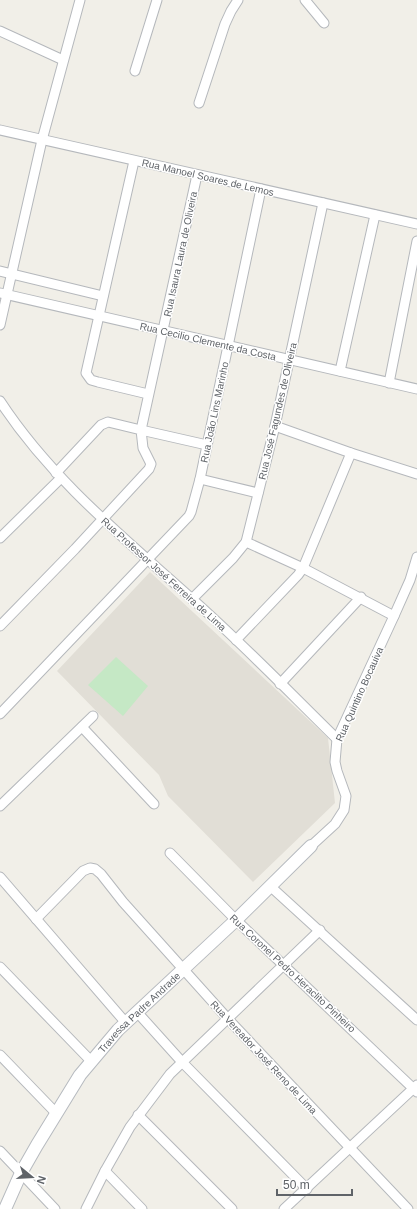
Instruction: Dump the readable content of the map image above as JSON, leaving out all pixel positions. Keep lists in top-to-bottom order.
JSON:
{
  "streets": {
    "street": [
      "Rua Manoel Soares de Lemos",
      "Rua Isaura Laura de Oliveira",
      "Rua Cecilio Clemente da Costa",
      "Rua José Fagundes de Oliveira",
      "Rua João Lins Marinho",
      "Rua Professor José Ferreira de Lima",
      "Rua Quintino Bocauiva",
      "Rua Coronel Pedro Heraclito Pinheiro",
      "Travessa Padre Andrade",
      "Rua Vereador José Reno de Lima"
    ]
  },
  "crossings": [
    ["Rua Manoel Soares de Lemos", "Rua Isaura Laura de Oliveira"],
    ["Rua Manoel Soares de Lemos", "Rua José Fagundes de Oliveira"],
    ["Rua Manoel Soares de Lemos", "Rua João Lins Marinho"],
    ["Rua Isaura Laura de Oliveira", "Rua Cecilio Clemente da Costa"],
    ["Rua Cecilio Clemente da Costa", "Rua José Fagundes de Oliveira"],
    ["Rua Cecilio Clemente da Costa", "Rua João Lins Marinho"],
    ["Rua José Fagundes de Oliveira", "Rua Professor José Ferreira de Lima"],
    ["Rua João Lins Marinho", "Rua Professor José Ferreira de Lima"],
    ["Rua Professor José Ferreira de Lima", "Rua Quintino Bocauiva"],
    ["Rua Quintino Bocauiva", "Travessa Padre Andrade"],
    ["Rua Coronel Pedro Heraclito Pinheiro", "Travessa Padre Andrade"],
    ["Travessa Padre Andrade", "Rua Vereador José Reno de Lima"]
  ],
  "scale_bar": "50 m",
  "north": "right"
}
